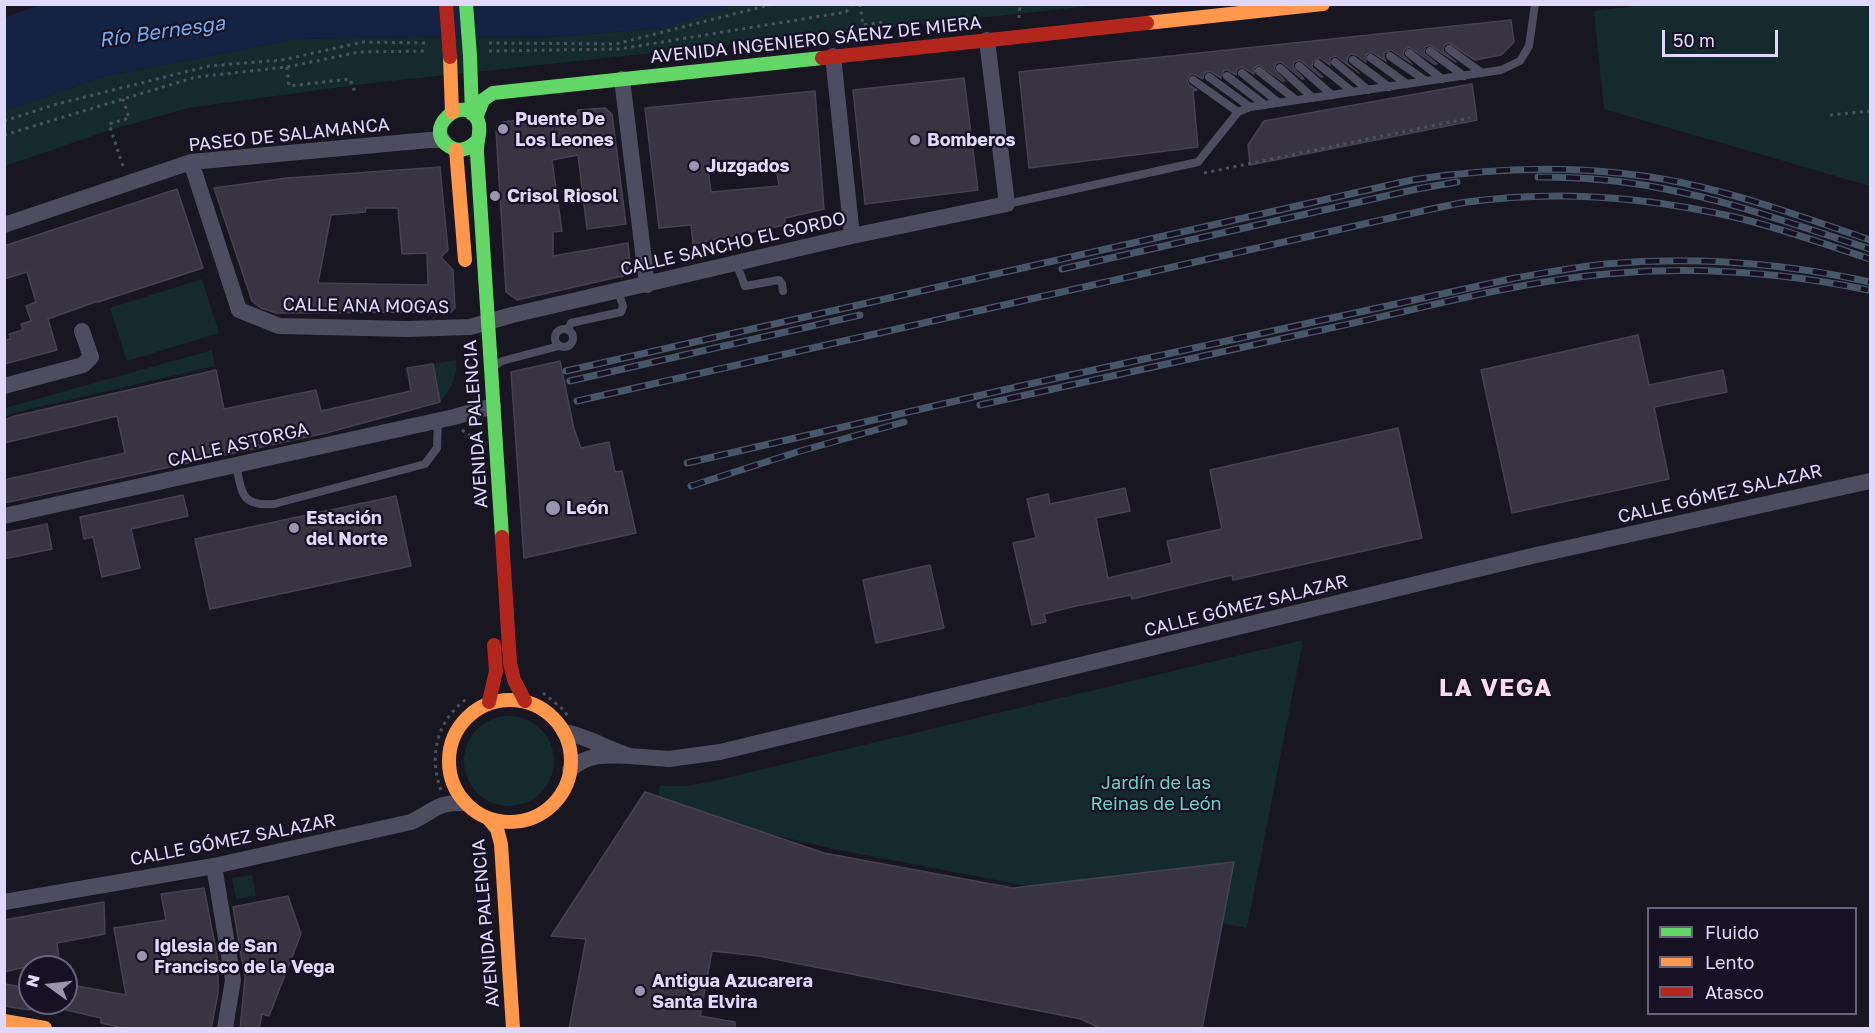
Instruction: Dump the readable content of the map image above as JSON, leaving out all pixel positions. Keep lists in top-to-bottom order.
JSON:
{
  "streets": {
    "main road": ["AVENIDA INGENIERO SÁENZ DE MIERA", "AVENIDA PALENCIA"],
    "street": [
      "PASEO DE SALAMANCA",
      "CALLE SANCHO EL GORDO",
      "CALLE ANA MOGAS",
      "CALLE ASTORGA",
      "CALLE GÓMEZ SALAZAR"
    ]
  },
  "crossings": [
    ["PASEO DE SALAMANCA", "CALLE ANA MOGAS"],
    ["PASEO DE SALAMANCA", "AVENIDA PALENCIA"],
    ["CALLE SANCHO EL GORDO", "CALLE ANA MOGAS"],
    ["CALLE SANCHO EL GORDO", "AVENIDA PALENCIA"],
    ["CALLE ANA MOGAS", "AVENIDA PALENCIA"],
    ["AVENIDA PALENCIA", "CALLE ASTORGA"],
    ["AVENIDA PALENCIA", "CALLE GÓMEZ SALAZAR"]
  ],
  "districts": ["LA VEGA"],
  "water": ["Río Bernesga"],
  "parks": ["Jardín de las Reinas de León"],
  "places": [
    "Puente De Los Leones",
    "Bomberos",
    "Juzgados",
    "Crisol Riosol",
    "León",
    "Estación del Norte",
    "Iglesia de San Francisco de la Vega",
    "Antigua Azucarera Santa Elvira"
  ],
  "legend": ["Fluido", "Lento", "Atasco"],
  "scale_bar": "50 m",
  "north": "left"
}
